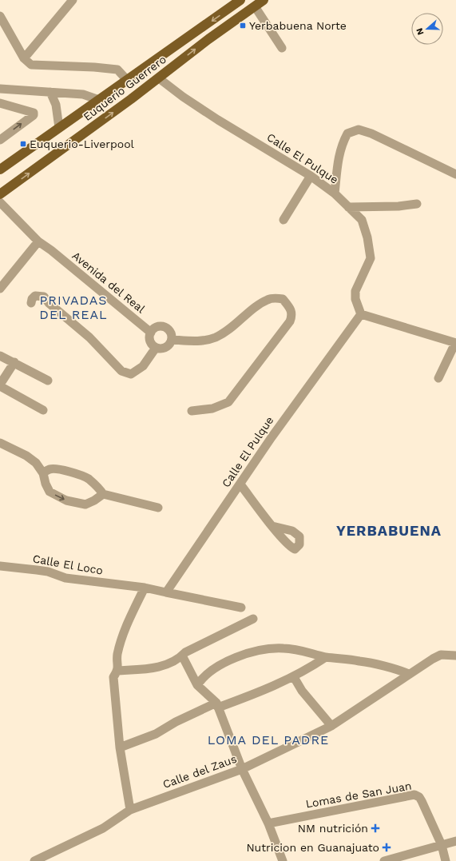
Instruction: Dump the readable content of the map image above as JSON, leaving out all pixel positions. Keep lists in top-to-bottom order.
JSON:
{
  "streets": {
    "main road": ["Euquerio Guerrero"],
    "street": [
      "Calle El Pulque",
      "Avenida del Real",
      "Calle El Loco",
      "Calle del Zaus",
      "Lomas de San Juan"
    ]
  },
  "crossings": [
    ["Euquerio Guerrero", "Calle El Pulque"]
  ],
  "districts": ["PRIVADAS DEL REAL", "YERBABUENA", "LOMA DEL PADRE"],
  "places": {
    "transit": ["Yerbabuena Norte", "Euquerio-Liverpool"],
    "health": ["NM nutrición", "Nutricion en Guanajuato"]
  },
  "north": "left"
}
